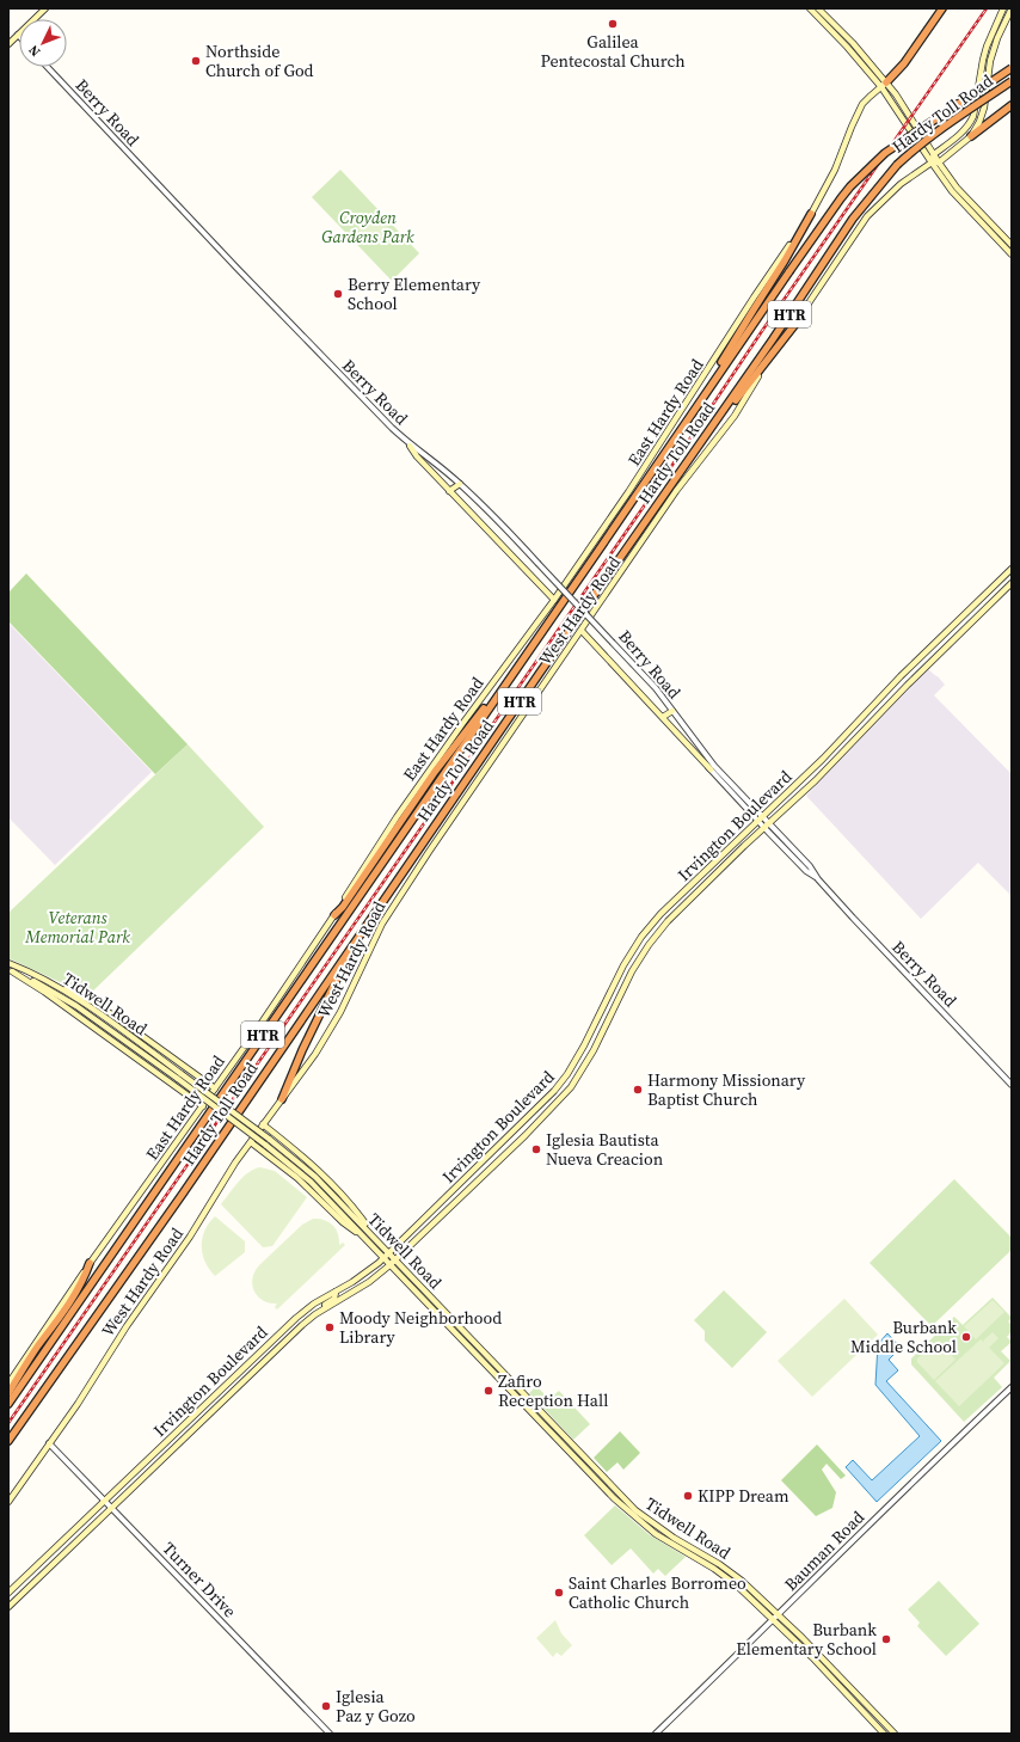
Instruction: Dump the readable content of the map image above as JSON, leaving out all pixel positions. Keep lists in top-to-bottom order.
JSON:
{
  "streets": {
    "highway": ["Hardy Toll Road", "HTR"],
    "main road": [
      "East Hardy Road",
      "West Hardy Road",
      "Irvington Boulevard",
      "Tidwell Road"
    ],
    "street": ["Berry Road", "Bauman Road", "Turner Drive"]
  },
  "crossings": [
    ["Berry Road", "Irvington Boulevard"],
    ["West Hardy Road", "Turner Drive"],
    ["Irvington Boulevard", "Tidwell Road"],
    ["Irvington Boulevard", "Turner Drive"],
    ["Tidwell Road", "Bauman Road"]
  ],
  "parks": ["Croyden Gardens Park", "Veterans Memorial Park"],
  "places": [
    "Galilea Pentecostal Church",
    "Northside Church of God",
    "Berry Elementary School",
    "Harmony Missionary Baptist Church",
    "Iglesia Bautista Nueva Creacion",
    "Moody Neighborhood Library",
    "Burbank Middle School",
    "Zafiro Reception Hall",
    "KIPP Dream",
    "Saint Charles Borromeo Catholic Church",
    "Burbank Elementary School",
    "Iglesia Paz y Gozo"
  ],
  "north": "bottom left"
}
